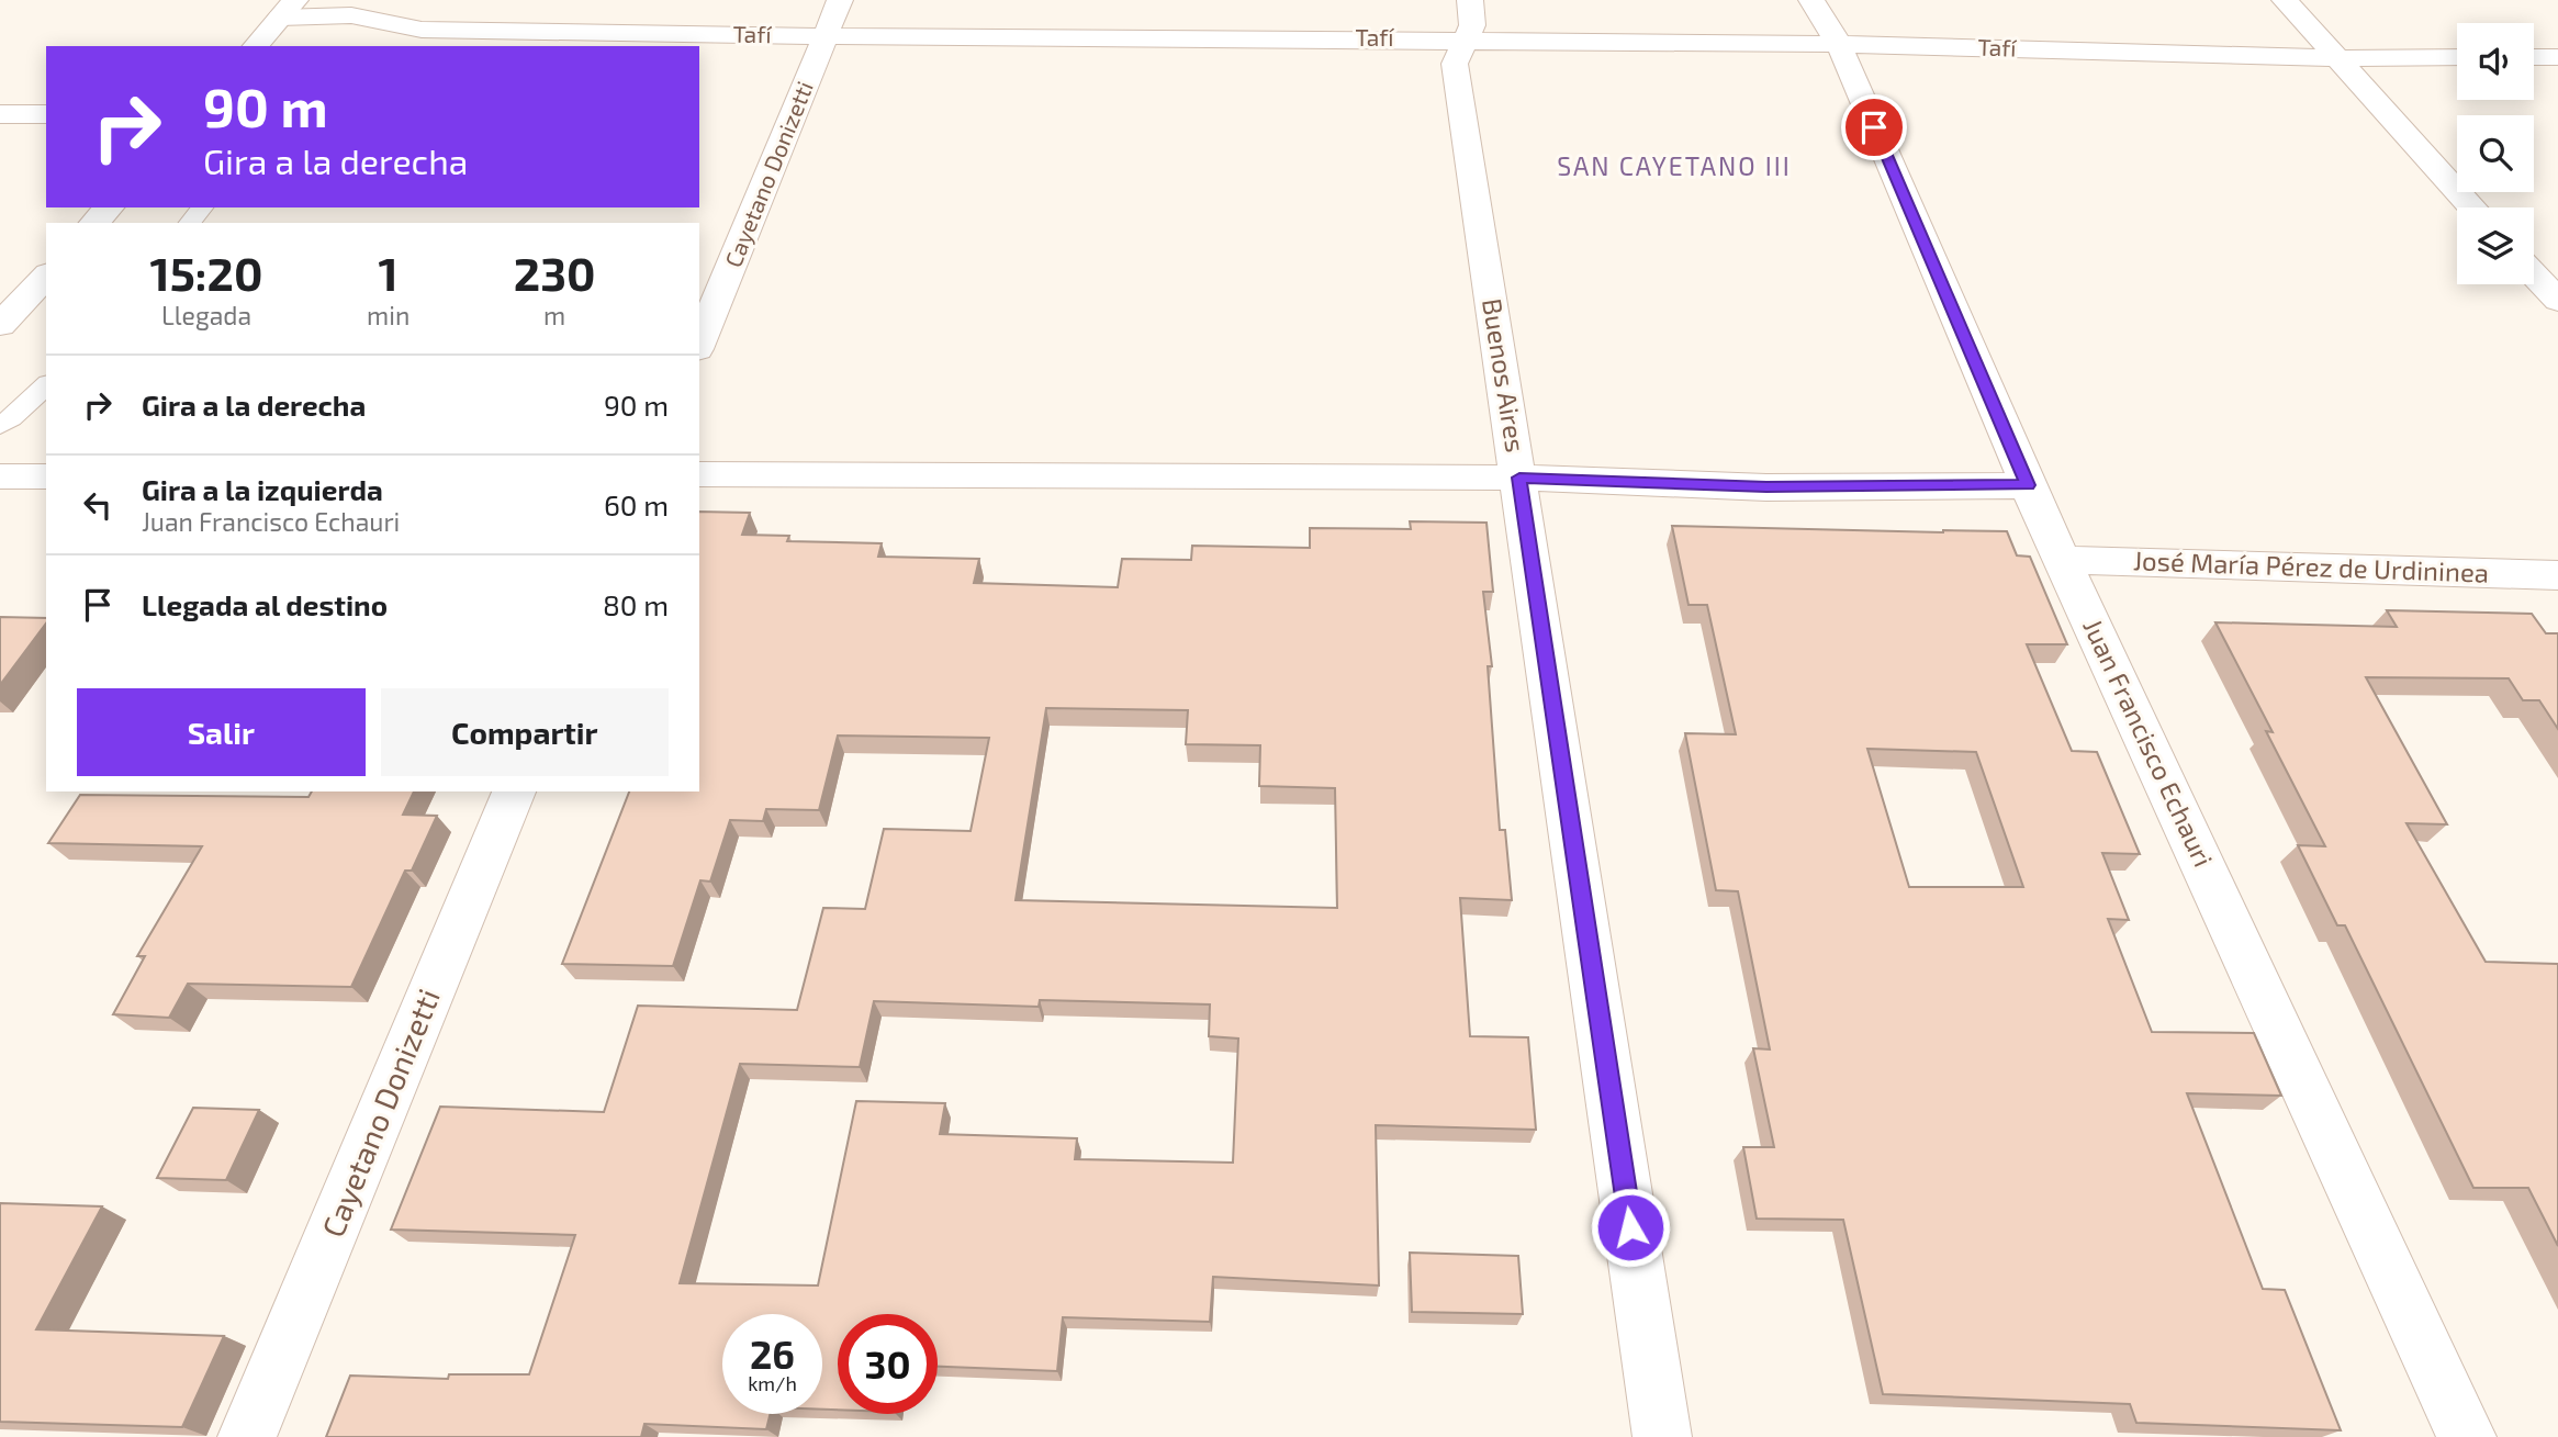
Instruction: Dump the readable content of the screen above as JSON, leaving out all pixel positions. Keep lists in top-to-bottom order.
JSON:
{
  "streets": {
    "street": [
      "Tafí",
      "Cayetano Donizetti",
      "Buenos Aires",
      "José María Pérez de Urdininea",
      "Juan Francisco Echauri"
    ]
  },
  "crossings": [
    ["Tafí", "Cayetano Donizetti"],
    ["Tafí", "Buenos Aires"],
    ["Tafí", "Juan Francisco Echauri"],
    ["José María Pérez de Urdininea", "Juan Francisco Echauri"]
  ],
  "districts": ["SAN CAYETANO III"],
  "page": {
    "turn": ["90 m", "Gira a la derecha"],
    "eta": [
      "15:20",
      "Llegada",
      "1",
      "min",
      "230",
      "m"
    ],
    "list": [
      {
        "name": "Gira a la derecha",
        "value": "90 m"
      },
      {
        "name": "Gira a la izquierda",
        "note": "Juan Francisco Echauri",
        "value": "60 m"
      },
      {
        "name": "Llegada al destino",
        "value": "80 m"
      }
    ],
    "buttons": ["Salir", "Compartir"],
    "speed": "26 km/h",
    "limit": "30"
  }
}
